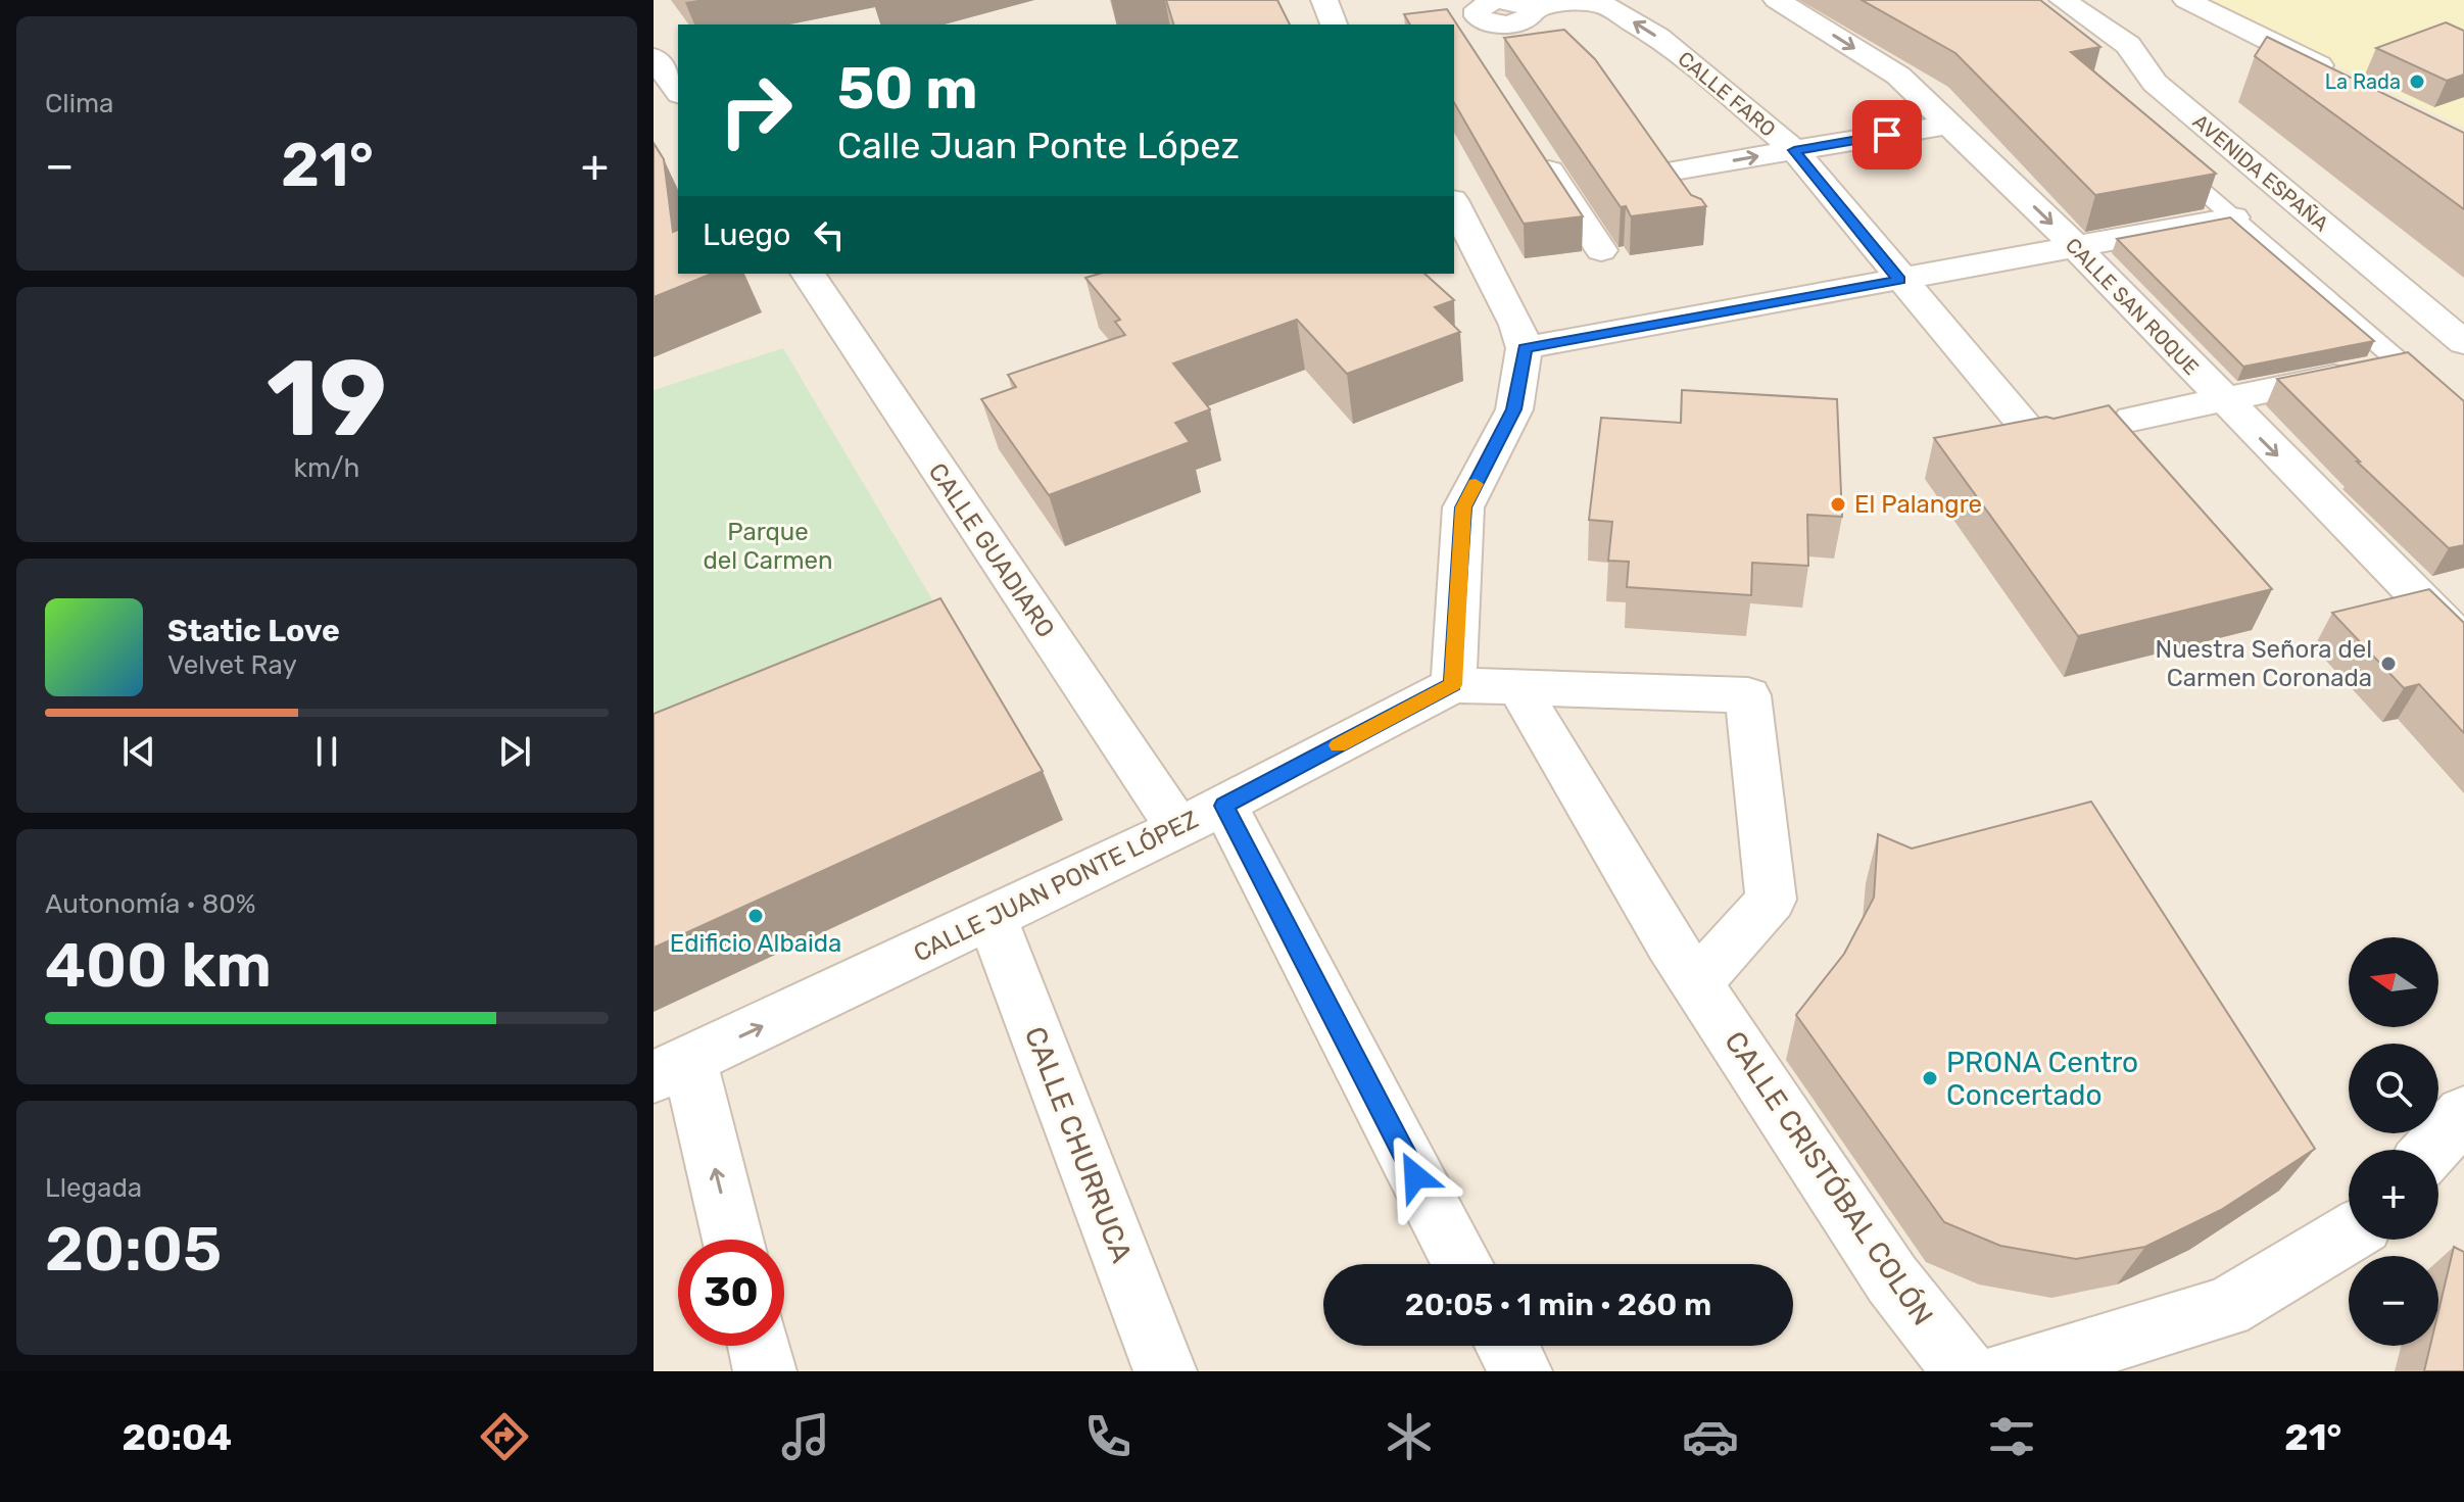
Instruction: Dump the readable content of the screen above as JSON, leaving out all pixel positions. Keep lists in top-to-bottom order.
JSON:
{
  "streets": {
    "street": [
      "CALLE FARO",
      "AVENIDA ESPAÑA",
      "CALLE SAN ROQUE",
      "CALLE GUADIARO",
      "CALLE JUAN PONTE LÓPEZ",
      "CALLE CHURRUCA",
      "CALLE CRISTÓBAL COLÓN"
    ]
  },
  "crossings": [
    ["CALLE GUADIARO", "CALLE JUAN PONTE LÓPEZ"],
    ["CALLE JUAN PONTE LÓPEZ", "CALLE CHURRUCA"]
  ],
  "one_way": ["CALLE FARO", "CALLE SAN ROQUE", "CALLE JUAN PONTE LÓPEZ"],
  "parks": ["Parque del Carmen"],
  "places": [
    "La Rada",
    "El Palangre",
    "Nuestra Señora del Carmen Coronada",
    "Edificio Albaida",
    "PRONA Centro Concertado"
  ],
  "north": "left",
  "page": {
    "tile": [
      "Clima",
      ["19", "km/h"],
      ["Autonomía · 80%", "400 km"],
      ["Llegada", "20:05"]
    ],
    "turn": ["50 m", "Calle Juan Ponte López"],
    "heat": ["−", "21°", "+"],
    "then": "Luego",
    "song": ["Static Love", "Velvet Ray"],
    "map_buttons": ["+", "−"],
    "limit": "30",
    "trip": "20:05 · 1 min · 260 m",
    "tabs": ["20:04", "21°"]
  }
}
